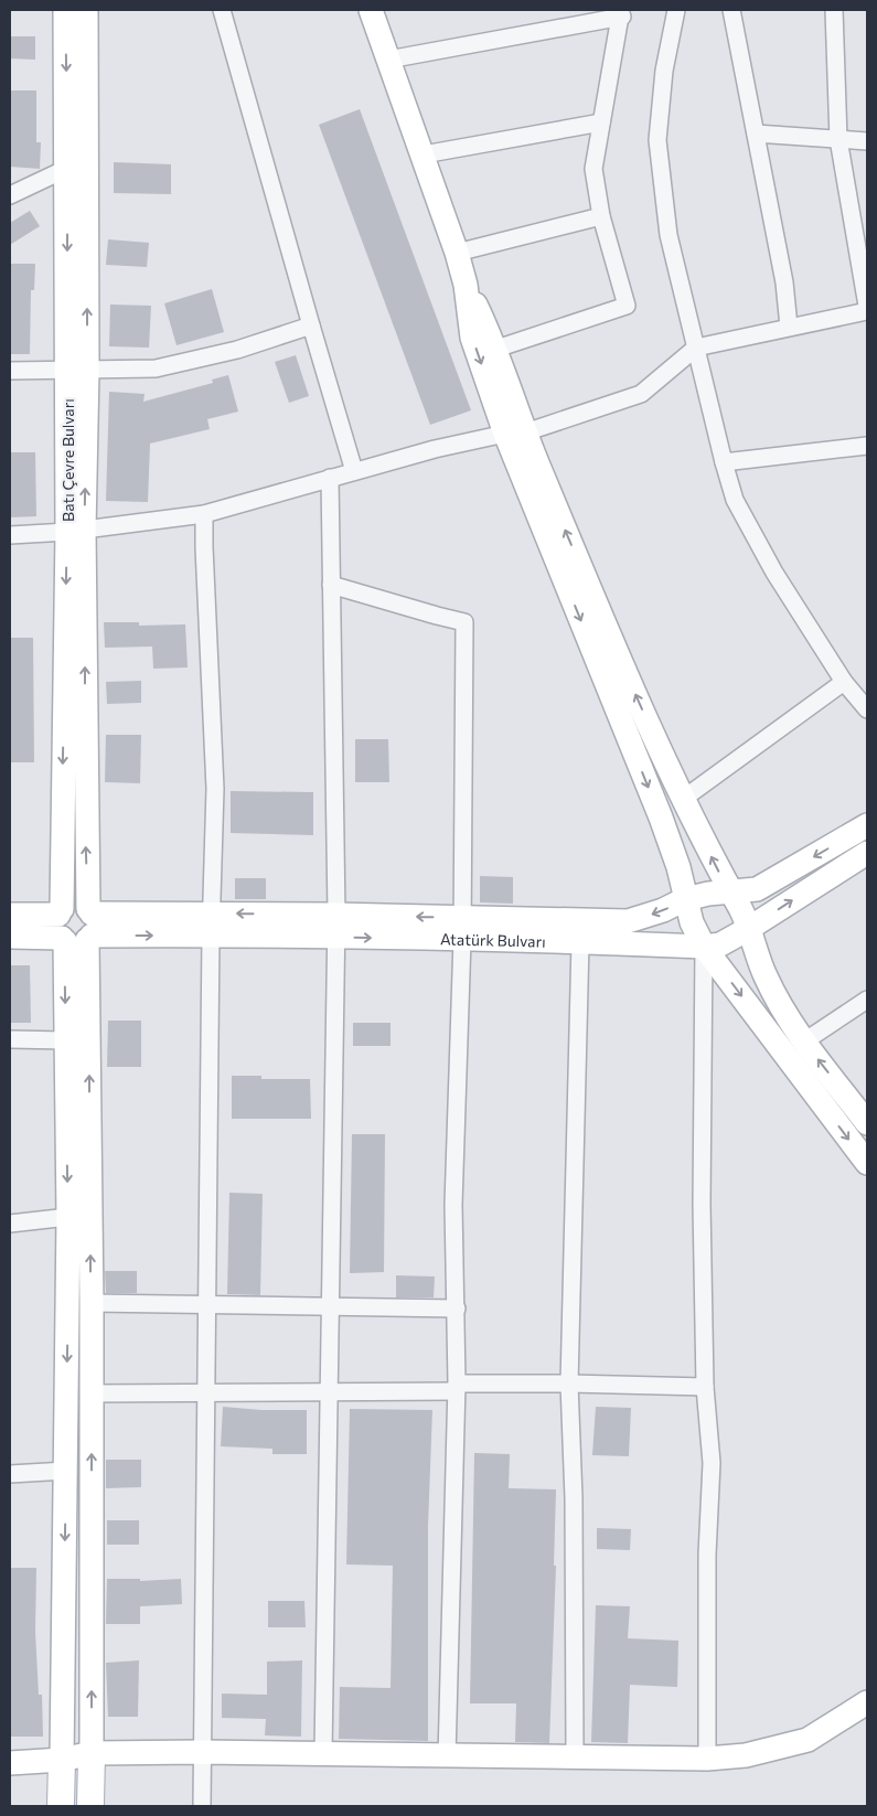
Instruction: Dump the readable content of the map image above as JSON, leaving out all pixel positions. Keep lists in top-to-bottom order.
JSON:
{
  "streets": {
    "main road": ["Batı Çevre Bulvarı", "Atatürk Bulvarı"]
  },
  "crossings": [
    ["Batı Çevre Bulvarı", "Atatürk Bulvarı"]
  ]
}
